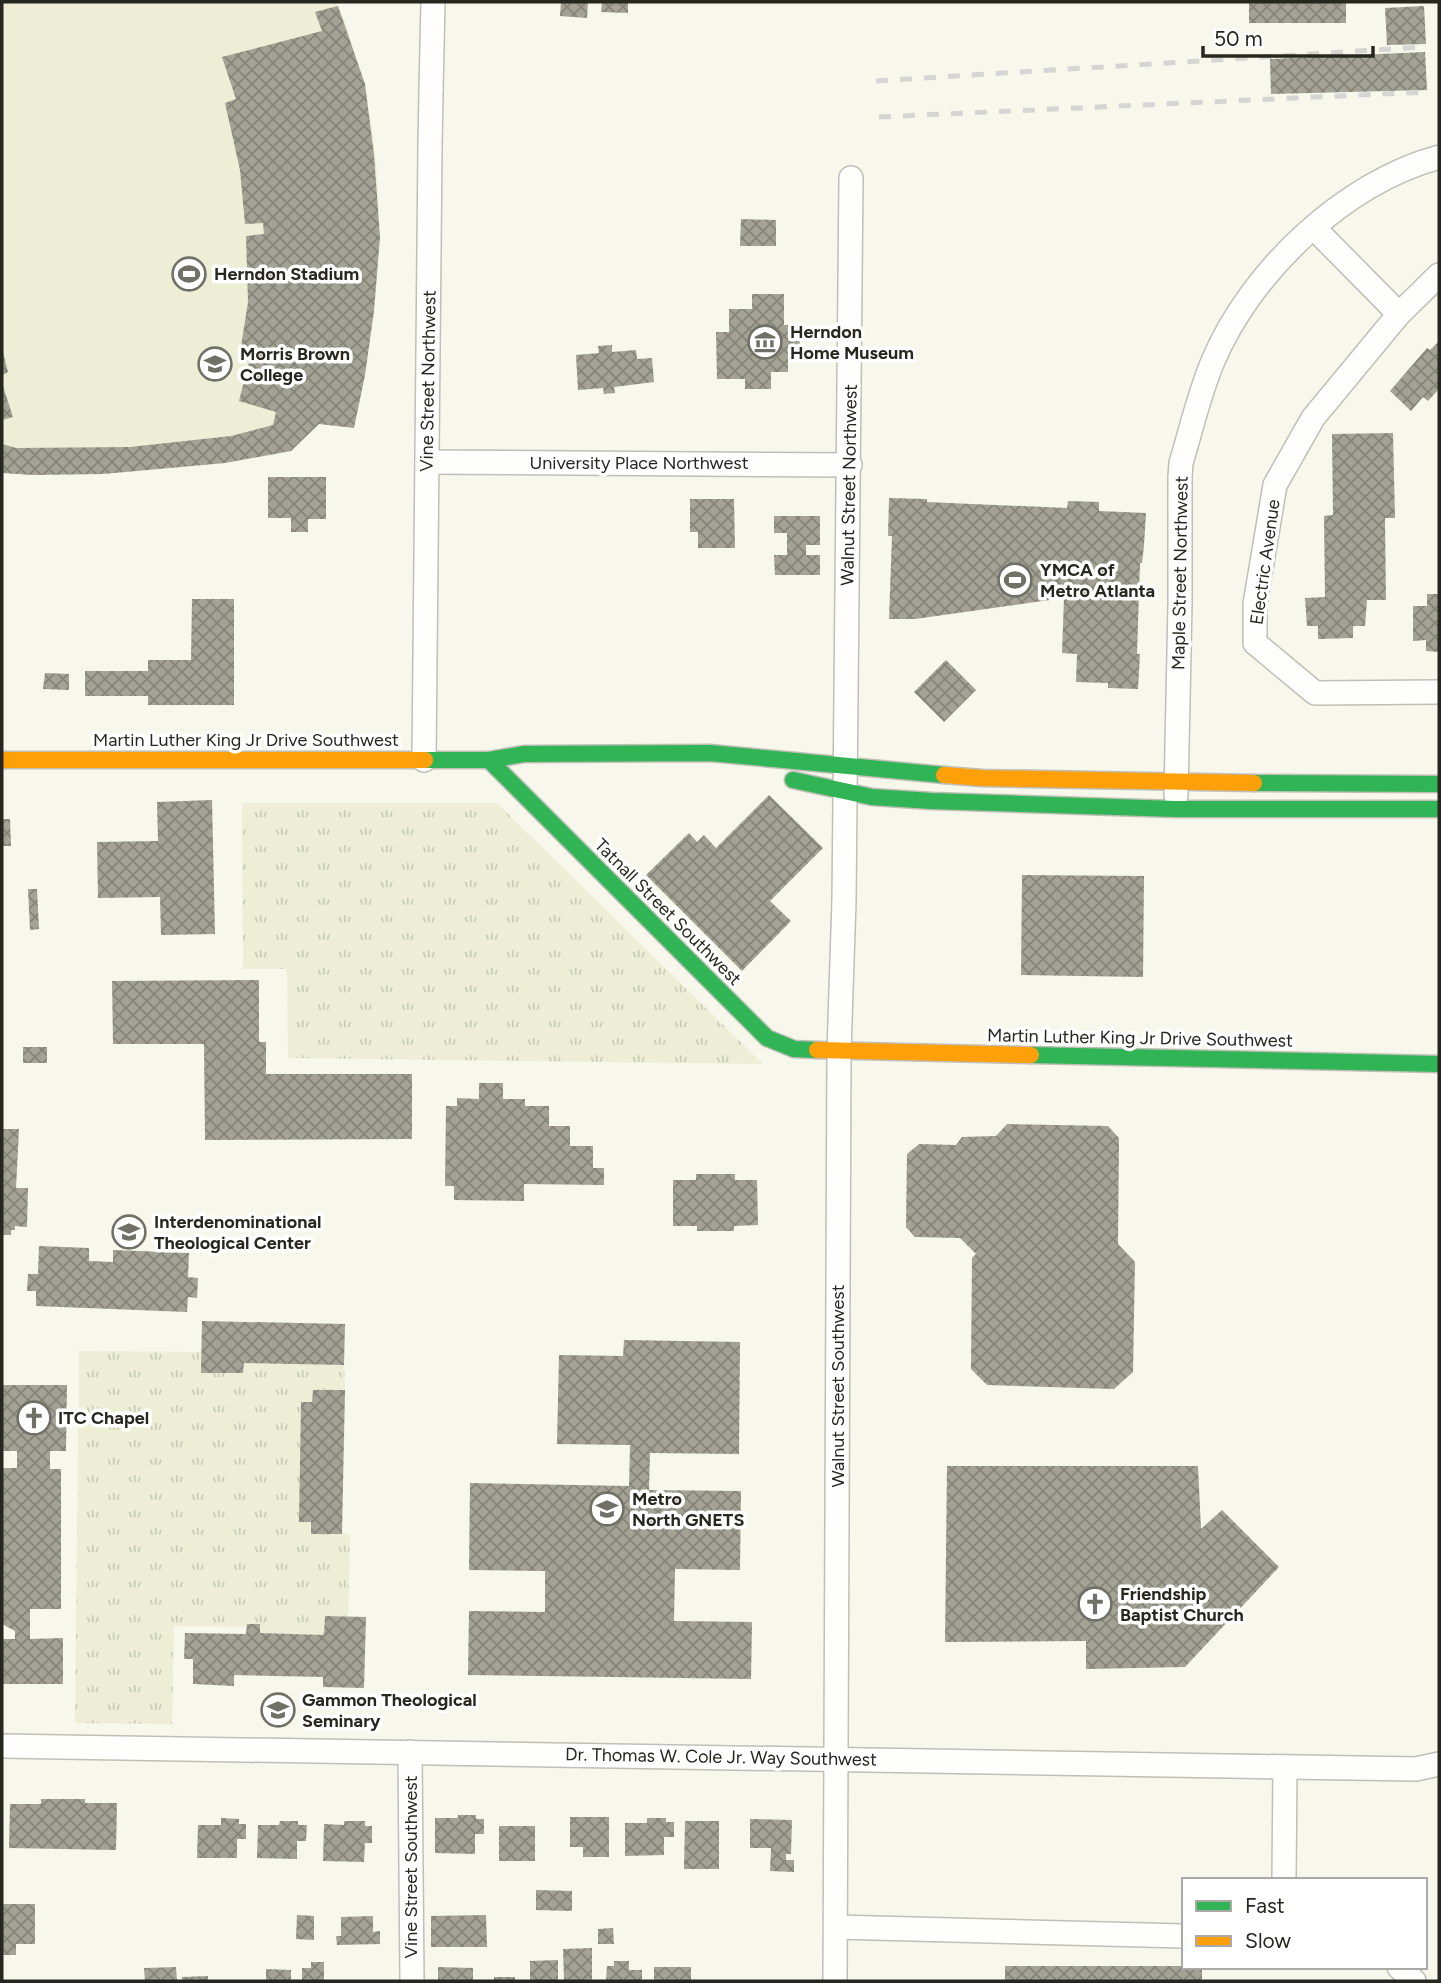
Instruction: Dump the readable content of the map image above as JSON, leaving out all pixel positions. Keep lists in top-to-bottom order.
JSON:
{
  "streets": {
    "street": [
      "Vine Street Northwest",
      "University Place Northwest",
      "Walnut Street Northwest",
      "Electric Avenue",
      "Maple Street Northwest",
      "Martin Luther King Jr Drive Southwest",
      "Tatnall Street Southwest",
      "Walnut Street Southwest",
      "Dr. Thomas W. Cole Jr. Way Southwest",
      "Vine Street Southwest"
    ]
  },
  "crossings": [
    ["Vine Street Northwest", "University Place Northwest"],
    ["Vine Street Northwest", "Martin Luther King Jr Drive Southwest"],
    ["University Place Northwest", "Walnut Street Northwest"],
    ["Walnut Street Northwest", "Walnut Street Southwest"],
    ["Martin Luther King Jr Drive Southwest", "Tatnall Street Southwest"],
    ["Martin Luther King Jr Drive Southwest", "Walnut Street Southwest"],
    ["Tatnall Street Southwest", "Walnut Street Southwest"],
    ["Walnut Street Southwest", "Dr. Thomas W. Cole Jr. Way Southwest"],
    ["Dr. Thomas W. Cole Jr. Way Southwest", "Vine Street Southwest"]
  ],
  "places": {
    "sports": ["Herndon Stadium", "YMCA of Metro Atlanta"],
    "museum": ["Herndon Home Museum"],
    "school or university": [
      "Morris Brown College",
      "Interdenominational Theological Center",
      "Metro North GNETS",
      "Gammon Theological Seminary"
    ],
    "church": ["ITC Chapel", "Friendship Baptist Church"]
  },
  "legend": ["Fast", "Slow"],
  "scale_bar": "50 m"
}
